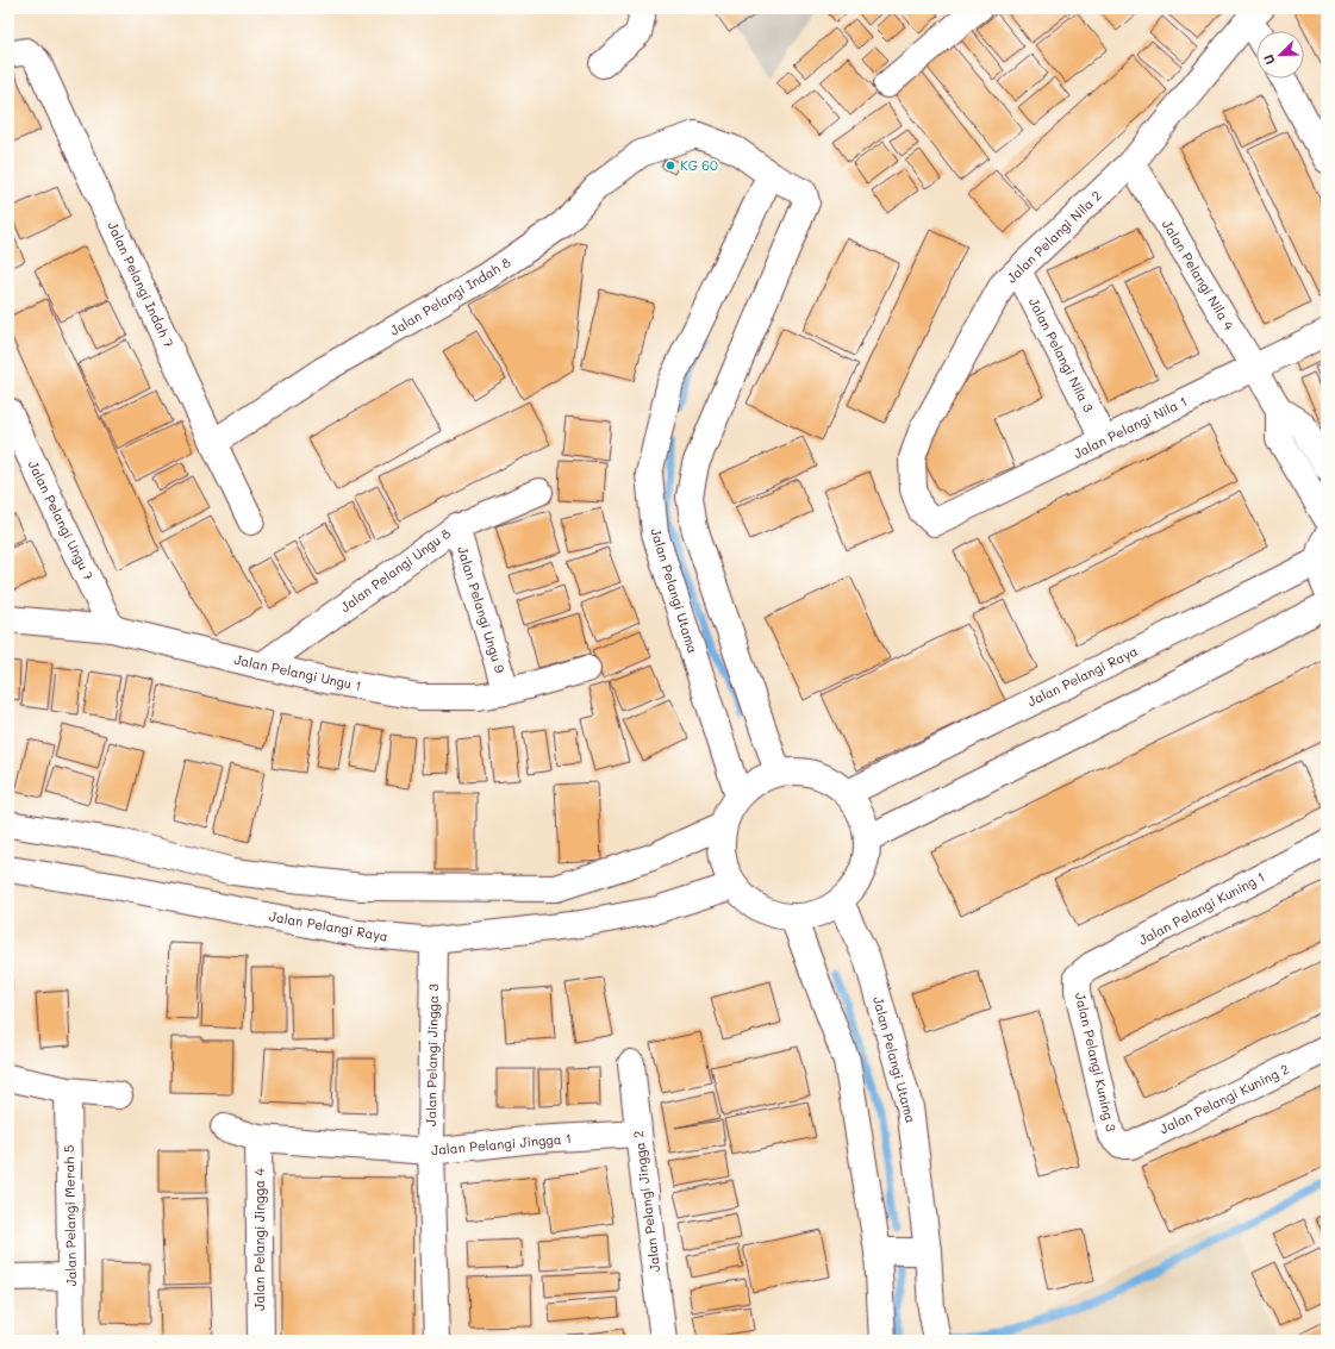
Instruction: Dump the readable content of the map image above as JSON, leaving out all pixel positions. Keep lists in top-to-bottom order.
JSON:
{
  "streets": {
    "street": [
      "Jalan Pelangi Nila 2",
      "Jalan Pelangi Nila 4",
      "Jalan Pelangi Indah 7",
      "Jalan Pelangi Indah 8",
      "Jalan Pelangi Nila 3",
      "Jalan Pelangi Nila 1",
      "Jalan Pelangi Ungu 7",
      "Jalan Pelangi Ungu 8",
      "Jalan Pelangi Utama",
      "Jalan Pelangi Ungu 9",
      "Jalan Pelangi Ungu 1",
      "Jalan Pelangi Raya",
      "Jalan Pelangi Kuning 1",
      "Jalan Pelangi Jingga 3",
      "Jalan Pelangi Kuning 3",
      "Jalan Pelangi Kuning 2",
      "Jalan Pelangi Jingga 1",
      "Jalan Pelangi Jingga 2",
      "Jalan Pelangi Merah 5",
      "Jalan Pelangi Jingga 4"
    ]
  },
  "crossings": [
    ["Jalan Pelangi Nila 2", "Jalan Pelangi Nila 4"],
    ["Jalan Pelangi Nila 2", "Jalan Pelangi Nila 3"],
    ["Jalan Pelangi Nila 2", "Jalan Pelangi Nila 1"],
    ["Jalan Pelangi Nila 4", "Jalan Pelangi Nila 1"],
    ["Jalan Pelangi Indah 7", "Jalan Pelangi Indah 8"],
    ["Jalan Pelangi Indah 8", "Jalan Pelangi Utama"],
    ["Jalan Pelangi Indah 8", "Jalan Pelangi Raya"],
    ["Jalan Pelangi Nila 3", "Jalan Pelangi Nila 1"],
    ["Jalan Pelangi Ungu 7", "Jalan Pelangi Ungu 1"],
    ["Jalan Pelangi Ungu 8", "Jalan Pelangi Ungu 9"],
    ["Jalan Pelangi Ungu 8", "Jalan Pelangi Ungu 1"],
    ["Jalan Pelangi Utama", "Jalan Pelangi Raya"],
    ["Jalan Pelangi Ungu 9", "Jalan Pelangi Ungu 1"],
    ["Jalan Pelangi Raya", "Jalan Pelangi Jingga 3"],
    ["Jalan Pelangi Kuning 1", "Jalan Pelangi Kuning 3"],
    ["Jalan Pelangi Jingga 3", "Jalan Pelangi Jingga 1"],
    ["Jalan Pelangi Kuning 3", "Jalan Pelangi Kuning 2"],
    ["Jalan Pelangi Jingga 1", "Jalan Pelangi Jingga 2"],
    ["Jalan Pelangi Jingga 1", "Jalan Pelangi Jingga 4"]
  ],
  "places": ["KG 60"],
  "north": "bottom left"
}
